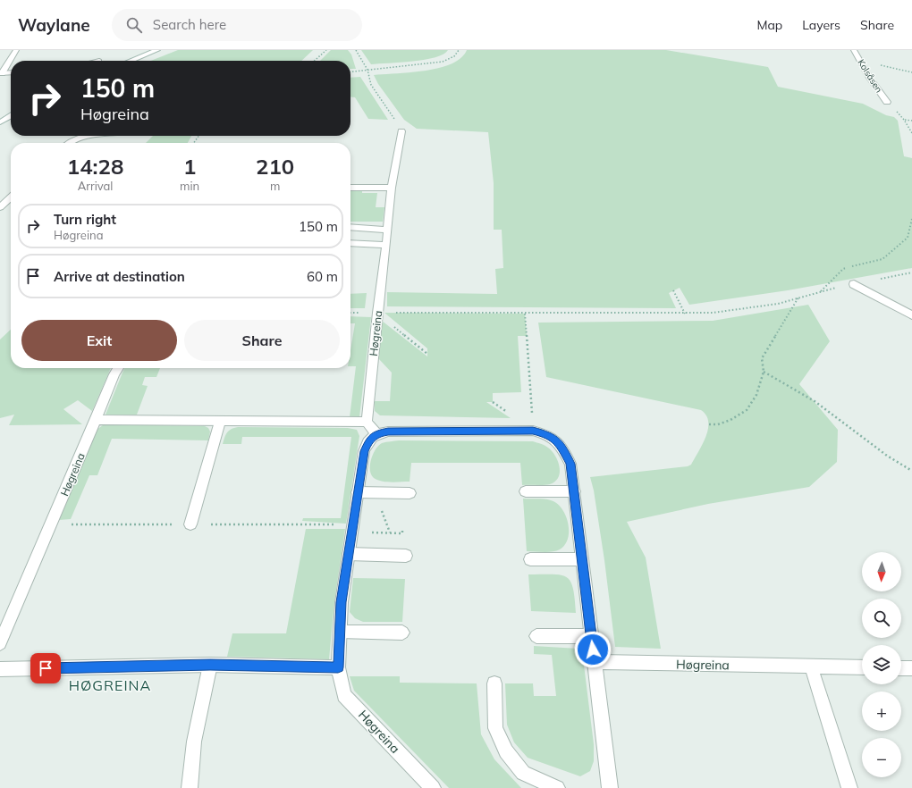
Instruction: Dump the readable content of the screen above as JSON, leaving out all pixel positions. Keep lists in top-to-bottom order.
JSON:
{
  "streets": {
    "street": ["Kolsåsen", "Høgreina"]
  },
  "districts": ["HØGREINA"],
  "north": "bottom",
  "page": {
    "header": "Waylane",
    "search": "Search here",
    "nav": ["Map", "Layers", "Share"],
    "turn": ["150 m", "Høgreina"],
    "eta": [
      "14:28",
      "Arrival",
      "1",
      "min",
      "210",
      "m"
    ],
    "list": [
      {
        "name": "Turn right",
        "note": "Høgreina",
        "value": "150 m"
      },
      {
        "name": "Arrive at destination",
        "value": "60 m"
      }
    ],
    "buttons": ["Exit", "Share"],
    "map_buttons": ["+", "−"]
  }
}
